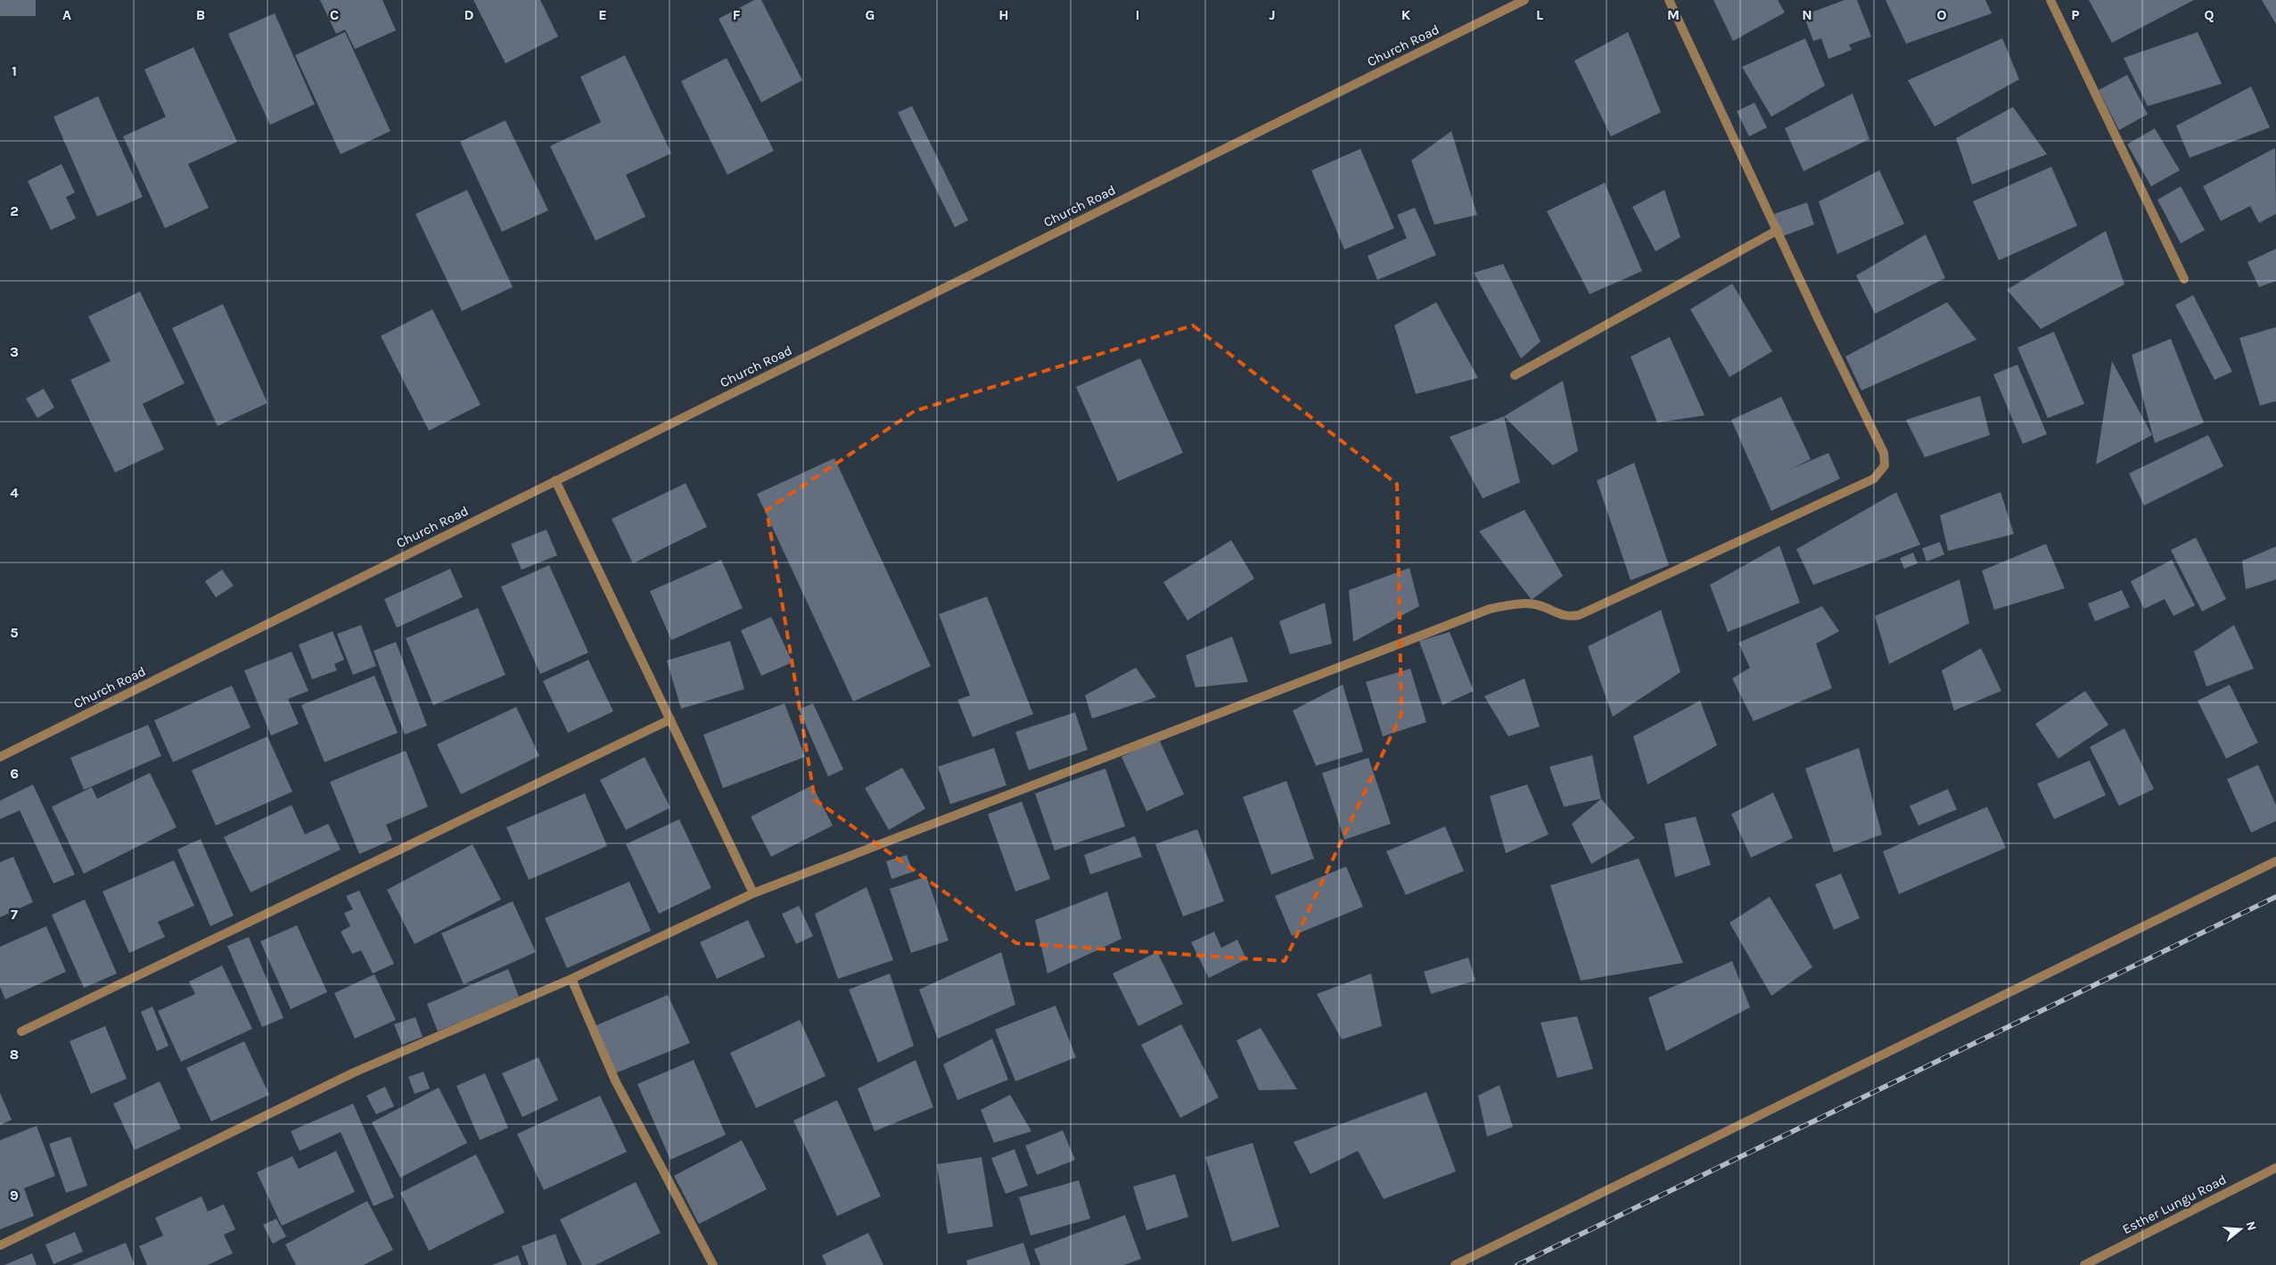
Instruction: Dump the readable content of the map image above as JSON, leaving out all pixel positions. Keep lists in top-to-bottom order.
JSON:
{
  "streets": {
    "street": ["Church Road", "Esther Lungu Road"]
  },
  "north": "right",
  "grid": {
    "columns": [
      "A",
      "B",
      "C",
      "D",
      "E",
      "F",
      "G",
      "H",
      "I",
      "J",
      "K",
      "L",
      "M",
      "N",
      "O",
      "P",
      "Q"
    ],
    "rows": [
      "1",
      "2",
      "3",
      "4",
      "5",
      "6",
      "7",
      "8",
      "9"
    ]
  }
}
